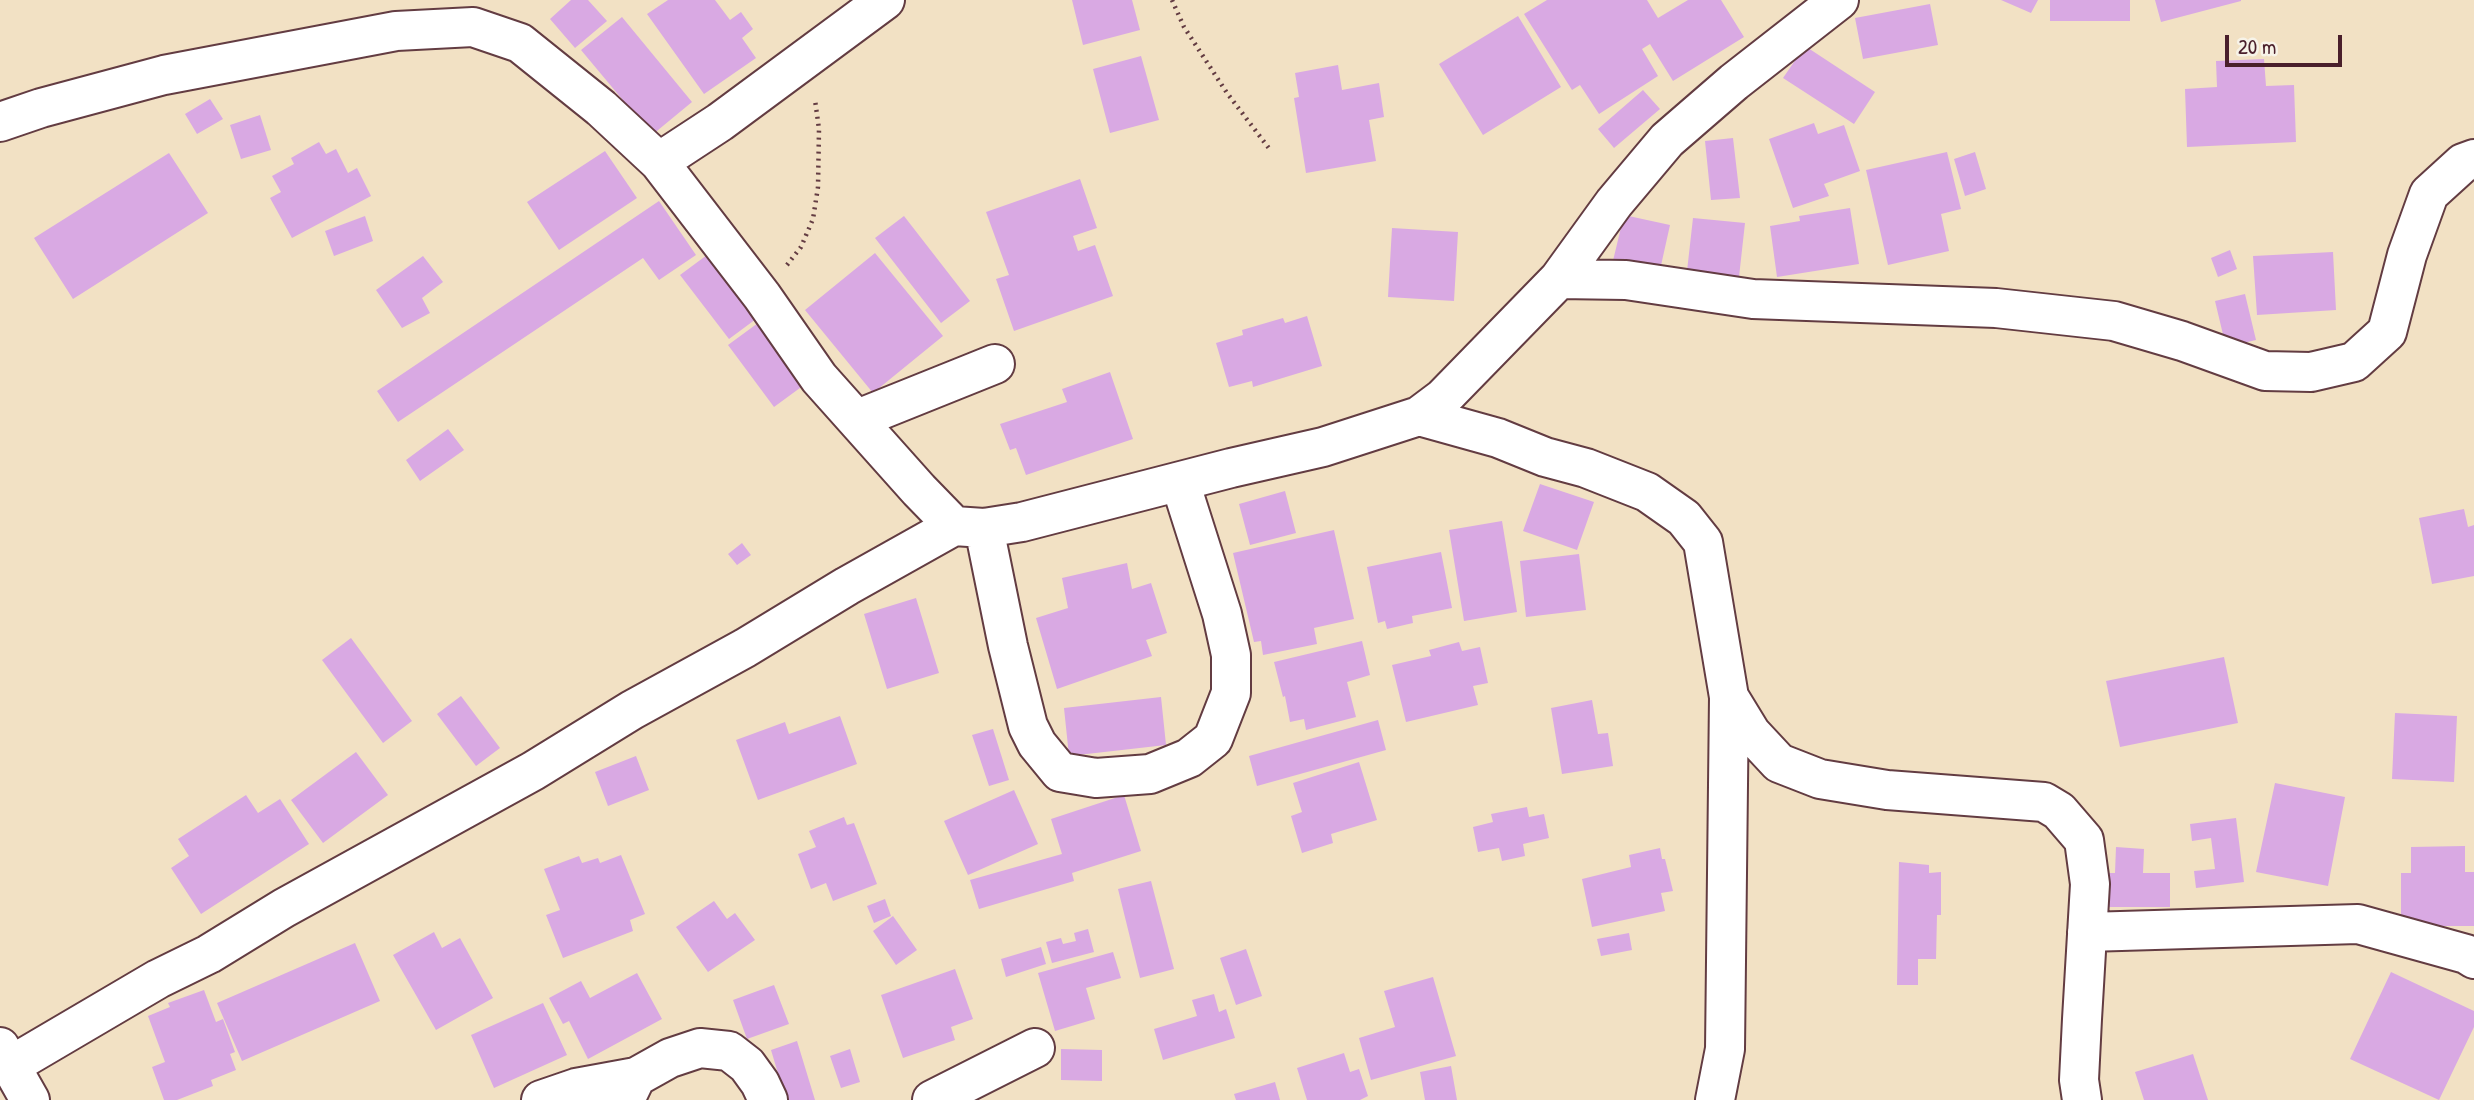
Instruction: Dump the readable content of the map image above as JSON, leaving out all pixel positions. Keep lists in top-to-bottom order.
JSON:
{
  "scale_bar": "20 m"
}
